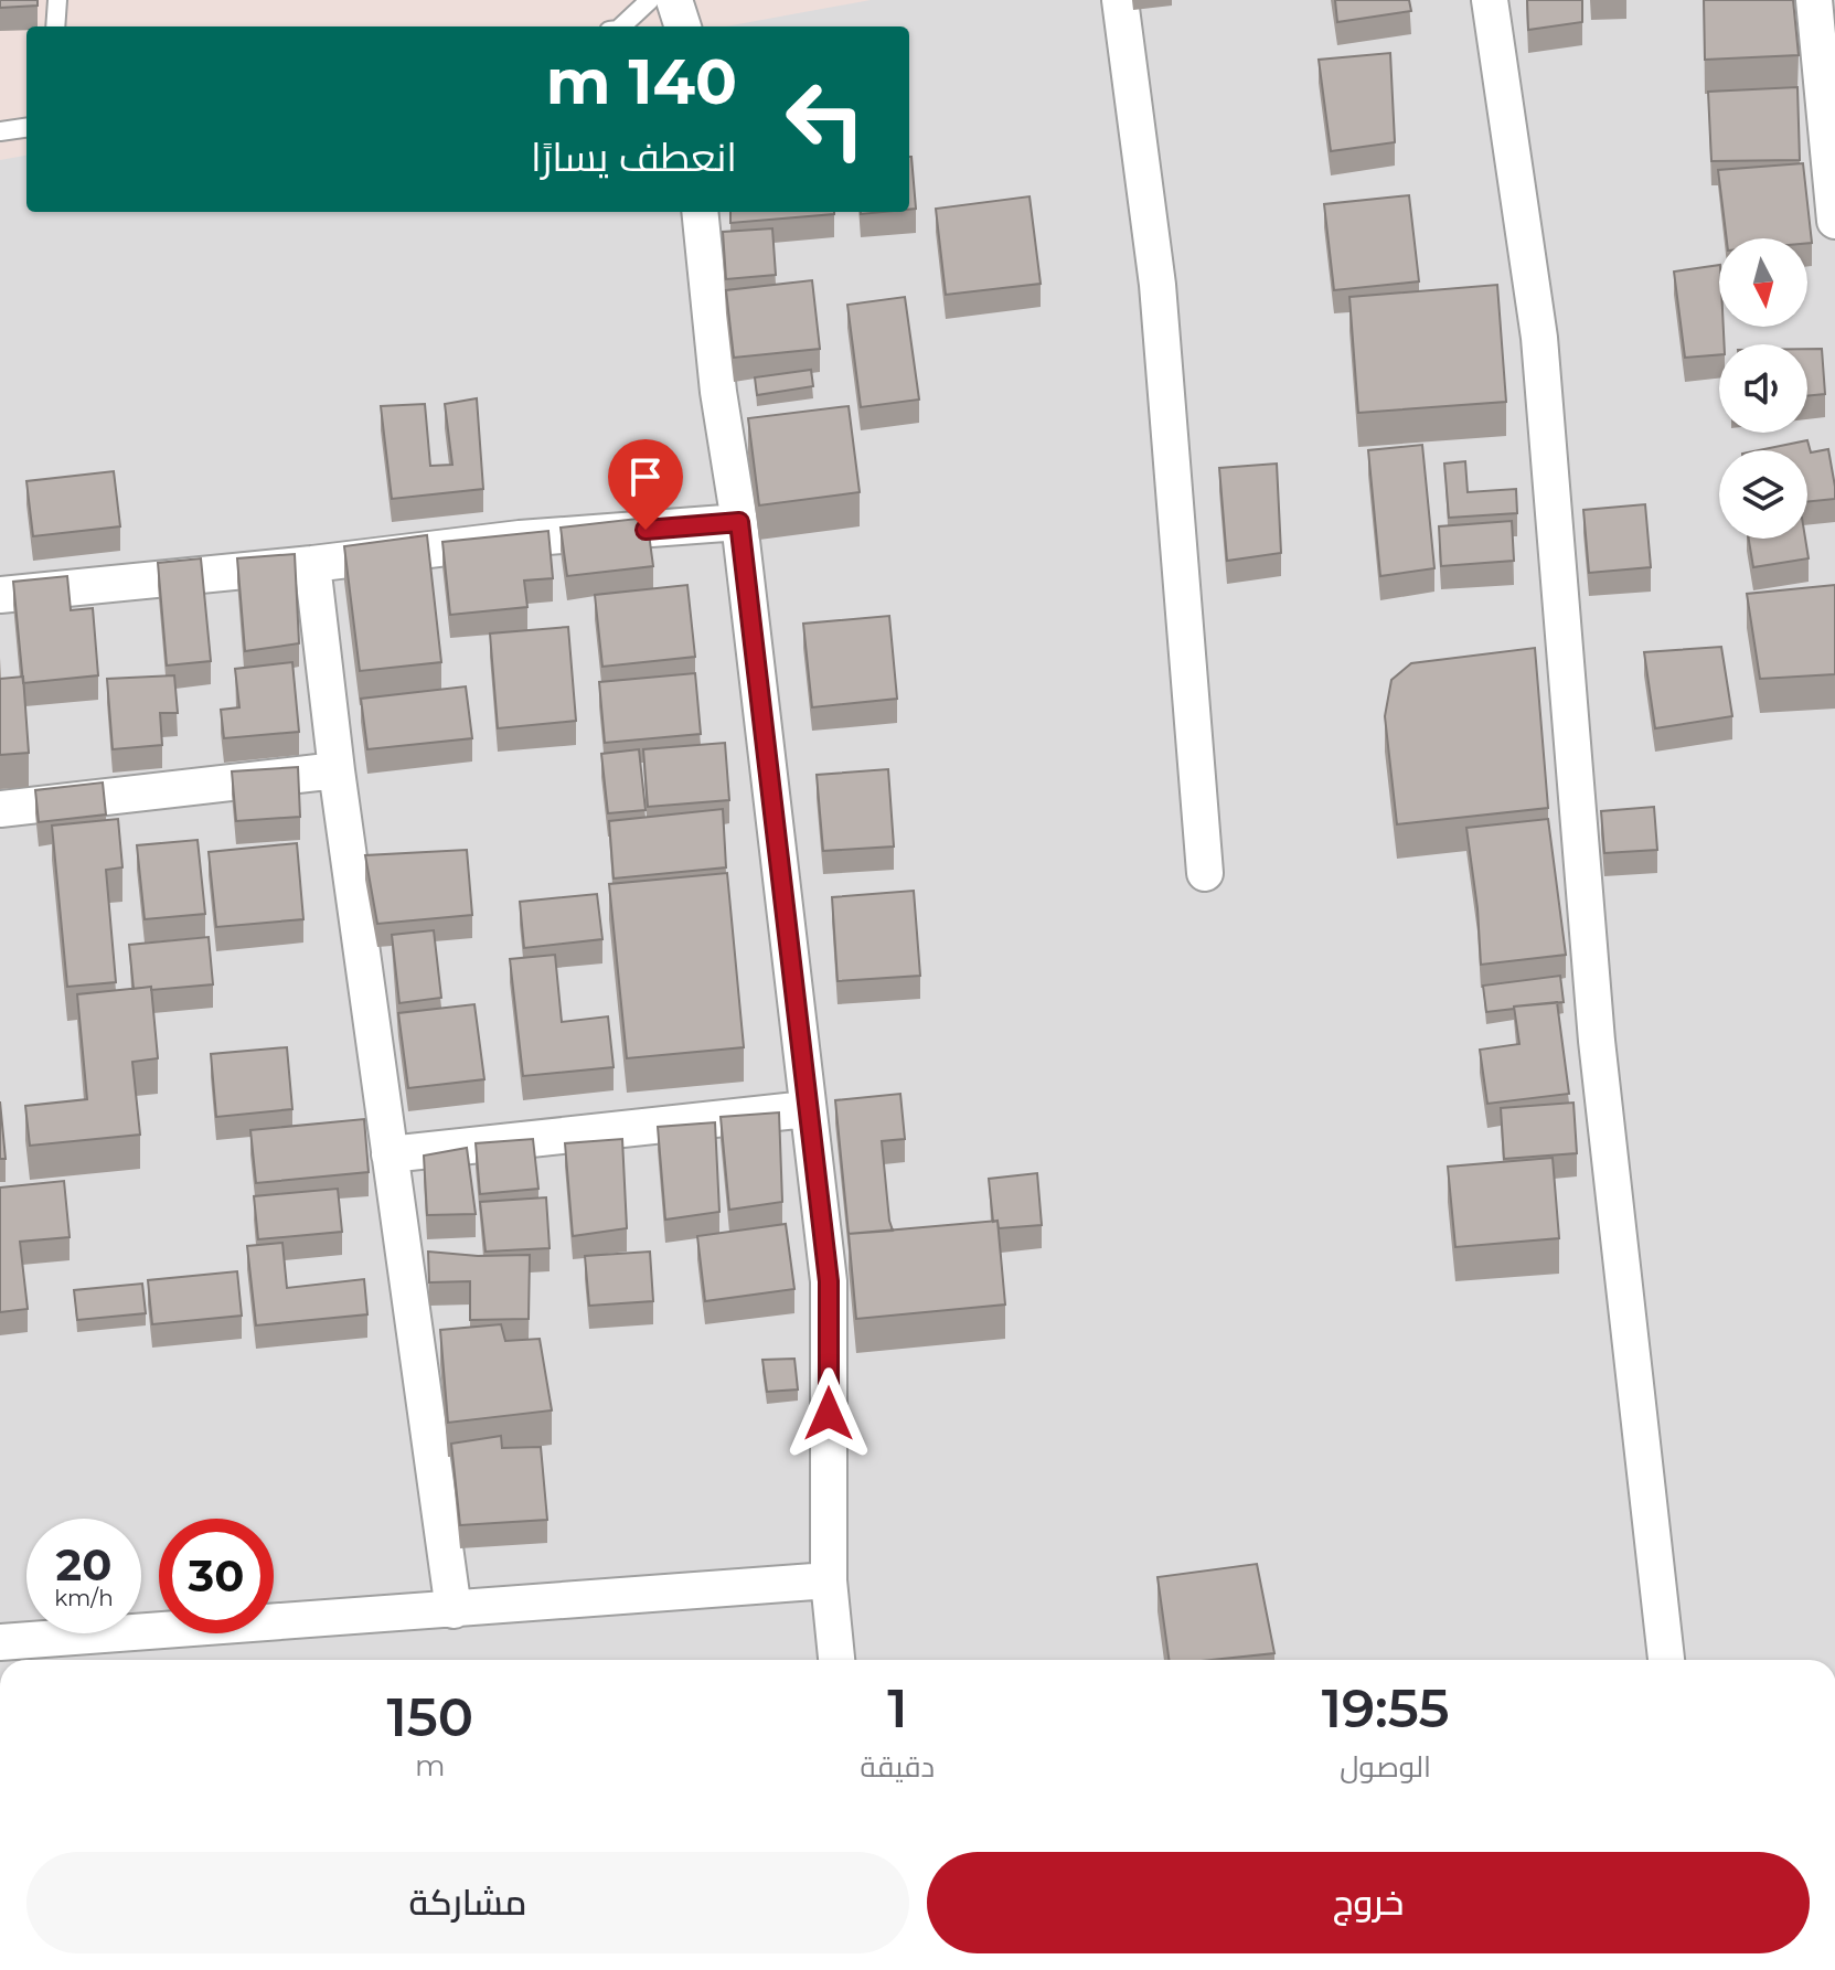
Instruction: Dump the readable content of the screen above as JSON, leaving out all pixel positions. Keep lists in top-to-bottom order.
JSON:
{
  "north": "bottom",
  "page": {
    "turn": ["140 m", "انعطف يسارًا"],
    "speed": "20 km/h",
    "limit": "30",
    "eta": [
      "19:55",
      "الوصول",
      "1",
      "دقيقة",
      "150",
      "m"
    ],
    "buttons": ["خروج", "مشاركة"]
  }
}
